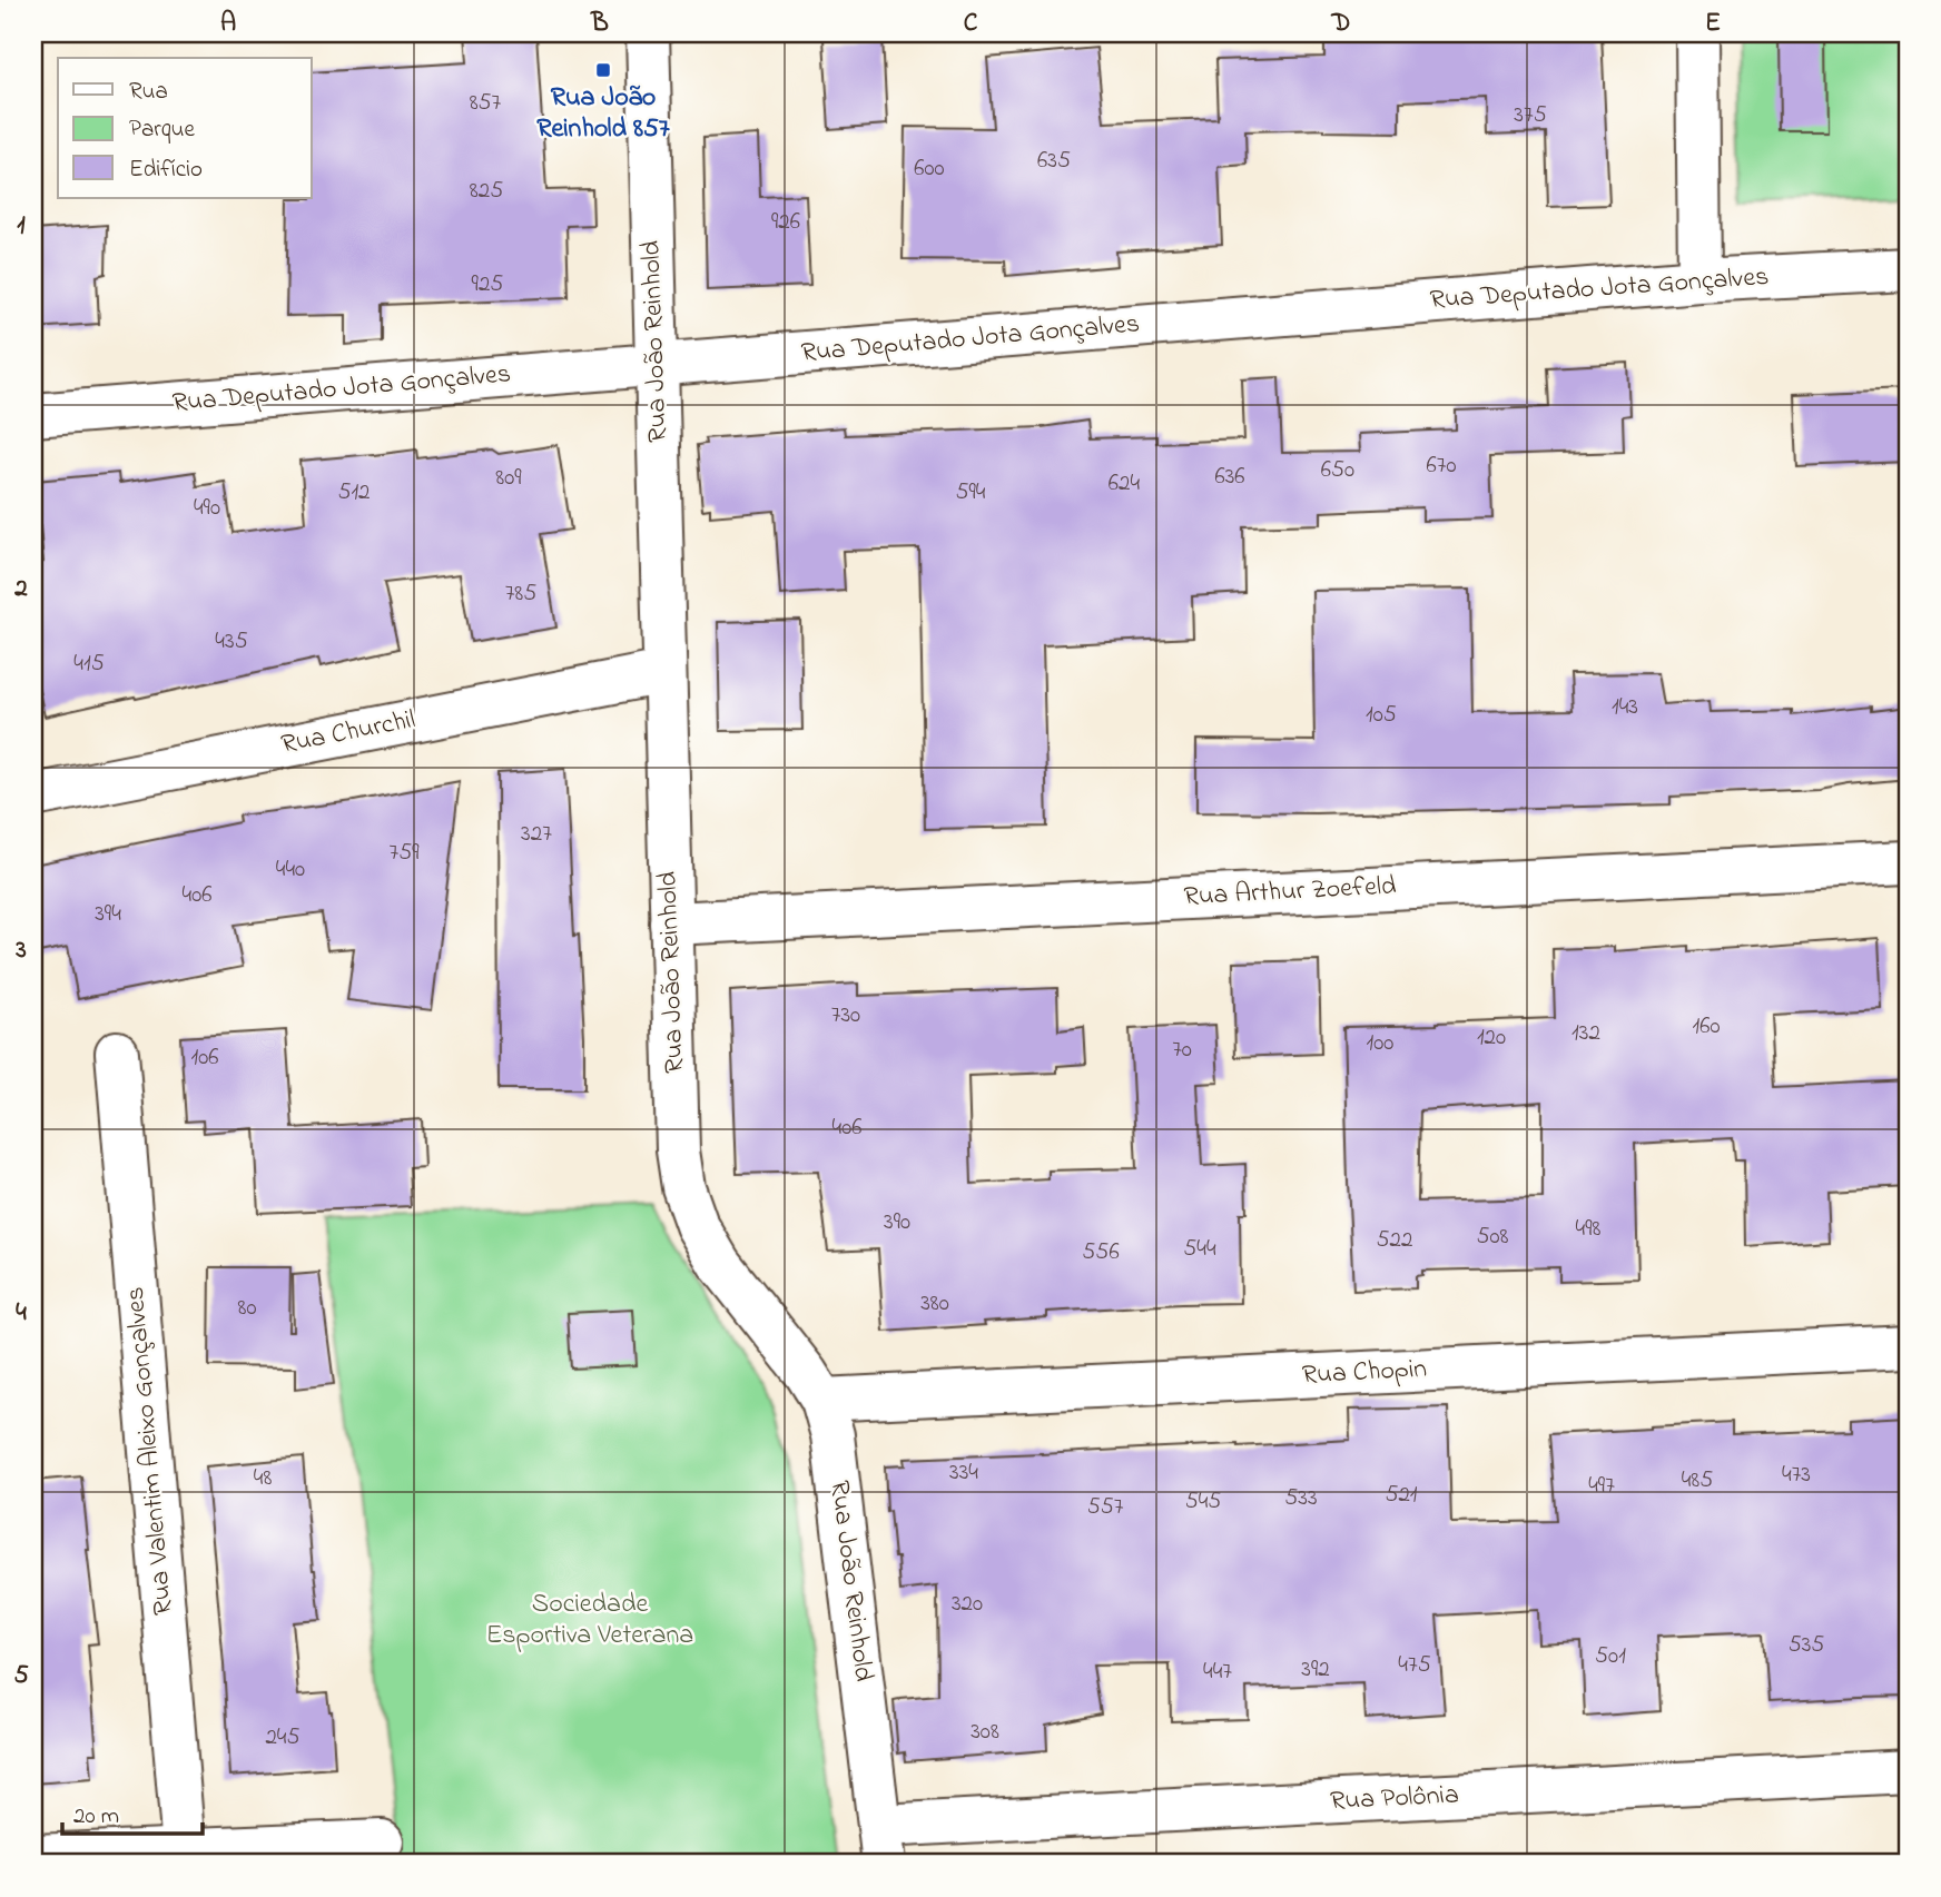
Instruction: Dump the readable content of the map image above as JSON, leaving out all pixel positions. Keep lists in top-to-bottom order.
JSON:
{
  "streets": {
    "street": [
      "Rua Deputado Jota Gonçalves",
      "Rua João Reinhold",
      "Rua Churchil",
      "Rua Arthur Zoefeld",
      "Rua Chopin",
      "Rua Valentim Aleixo Gonçalves",
      "Rua Polônia"
    ]
  },
  "crossings": [
    ["Rua Deputado Jota Gonçalves", "Rua João Reinhold"],
    ["Rua João Reinhold", "Rua Churchil"],
    ["Rua João Reinhold", "Rua Arthur Zoefeld"],
    ["Rua João Reinhold", "Rua Chopin"],
    ["Rua João Reinhold", "Rua Polônia"]
  ],
  "parks": ["Sociedade Esportiva Veterana"],
  "places": {
    "transit": ["Rua João Reinhold 857"]
  },
  "house_numbers": [
    "857",
    "375",
    "635",
    "600",
    "825",
    "926",
    "925",
    "670",
    "650",
    "636",
    "809",
    "624",
    "512",
    "594",
    "490",
    "785",
    "435",
    "415",
    "143",
    "105",
    "327",
    "759",
    "440",
    "406",
    "394",
    "730",
    "160",
    "132",
    "120",
    "100",
    "70",
    "106",
    "406",
    "390",
    "498",
    "508",
    "522",
    "544",
    "556",
    "380",
    "80",
    "334",
    "473",
    "48",
    "485",
    "497",
    "521",
    "533",
    "545",
    "557",
    "320",
    "535",
    "501",
    "475",
    "392",
    "447",
    "308",
    "245"
  ],
  "legend": ["Rua", "Parque", "Edifício"],
  "scale_bar": "20 m",
  "grid": {
    "columns": [
      "A",
      "B",
      "C",
      "D",
      "E"
    ],
    "rows": [
      "1",
      "2",
      "3",
      "4",
      "5"
    ]
  }
}
